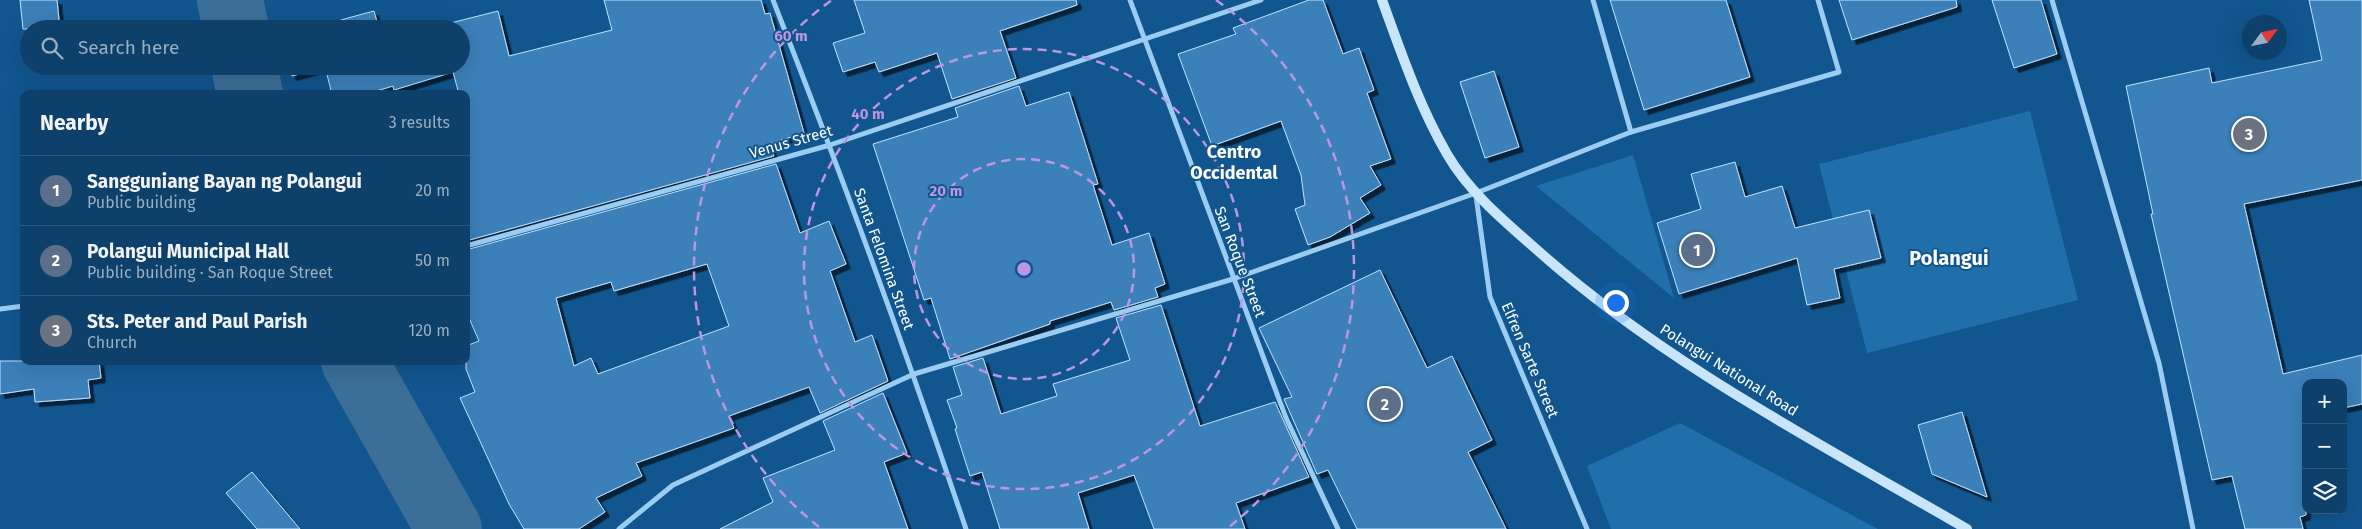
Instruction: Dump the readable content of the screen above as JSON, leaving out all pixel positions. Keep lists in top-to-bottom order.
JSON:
{
  "streets": {
    "main road": ["Polangui National Road"],
    "street": [
      "Venus Street",
      "Santa Felomina Street",
      "San Roque Street",
      "Elfren Sarte Street"
    ]
  },
  "crossings": [
    ["Venus Street", "Santa Felomina Street"],
    ["Venus Street", "San Roque Street"],
    ["Elfren Sarte Street", "Polangui National Road"]
  ],
  "districts": ["Centro Occidental", "Polangui"],
  "north": "top right",
  "page": {
    "search": "Search here",
    "heading": ["Nearby", "3 results"],
    "pins": ["3", "1", "2"],
    "list": [
      {
        "mark": "1",
        "name": "Sangguniang Bayan ng Polangui",
        "note": "Public building",
        "value": "20 m"
      },
      {
        "mark": "2",
        "name": "Polangui Municipal Hall",
        "note": "Public building · San Roque Street",
        "value": "50 m"
      },
      {
        "mark": "3",
        "name": "Sts. Peter and Paul Parish",
        "note": "Church",
        "value": "120 m"
      }
    ],
    "map_buttons": ["+", "−"]
  },
  "rings": ["60 m", "40 m", "20 m"]
}
